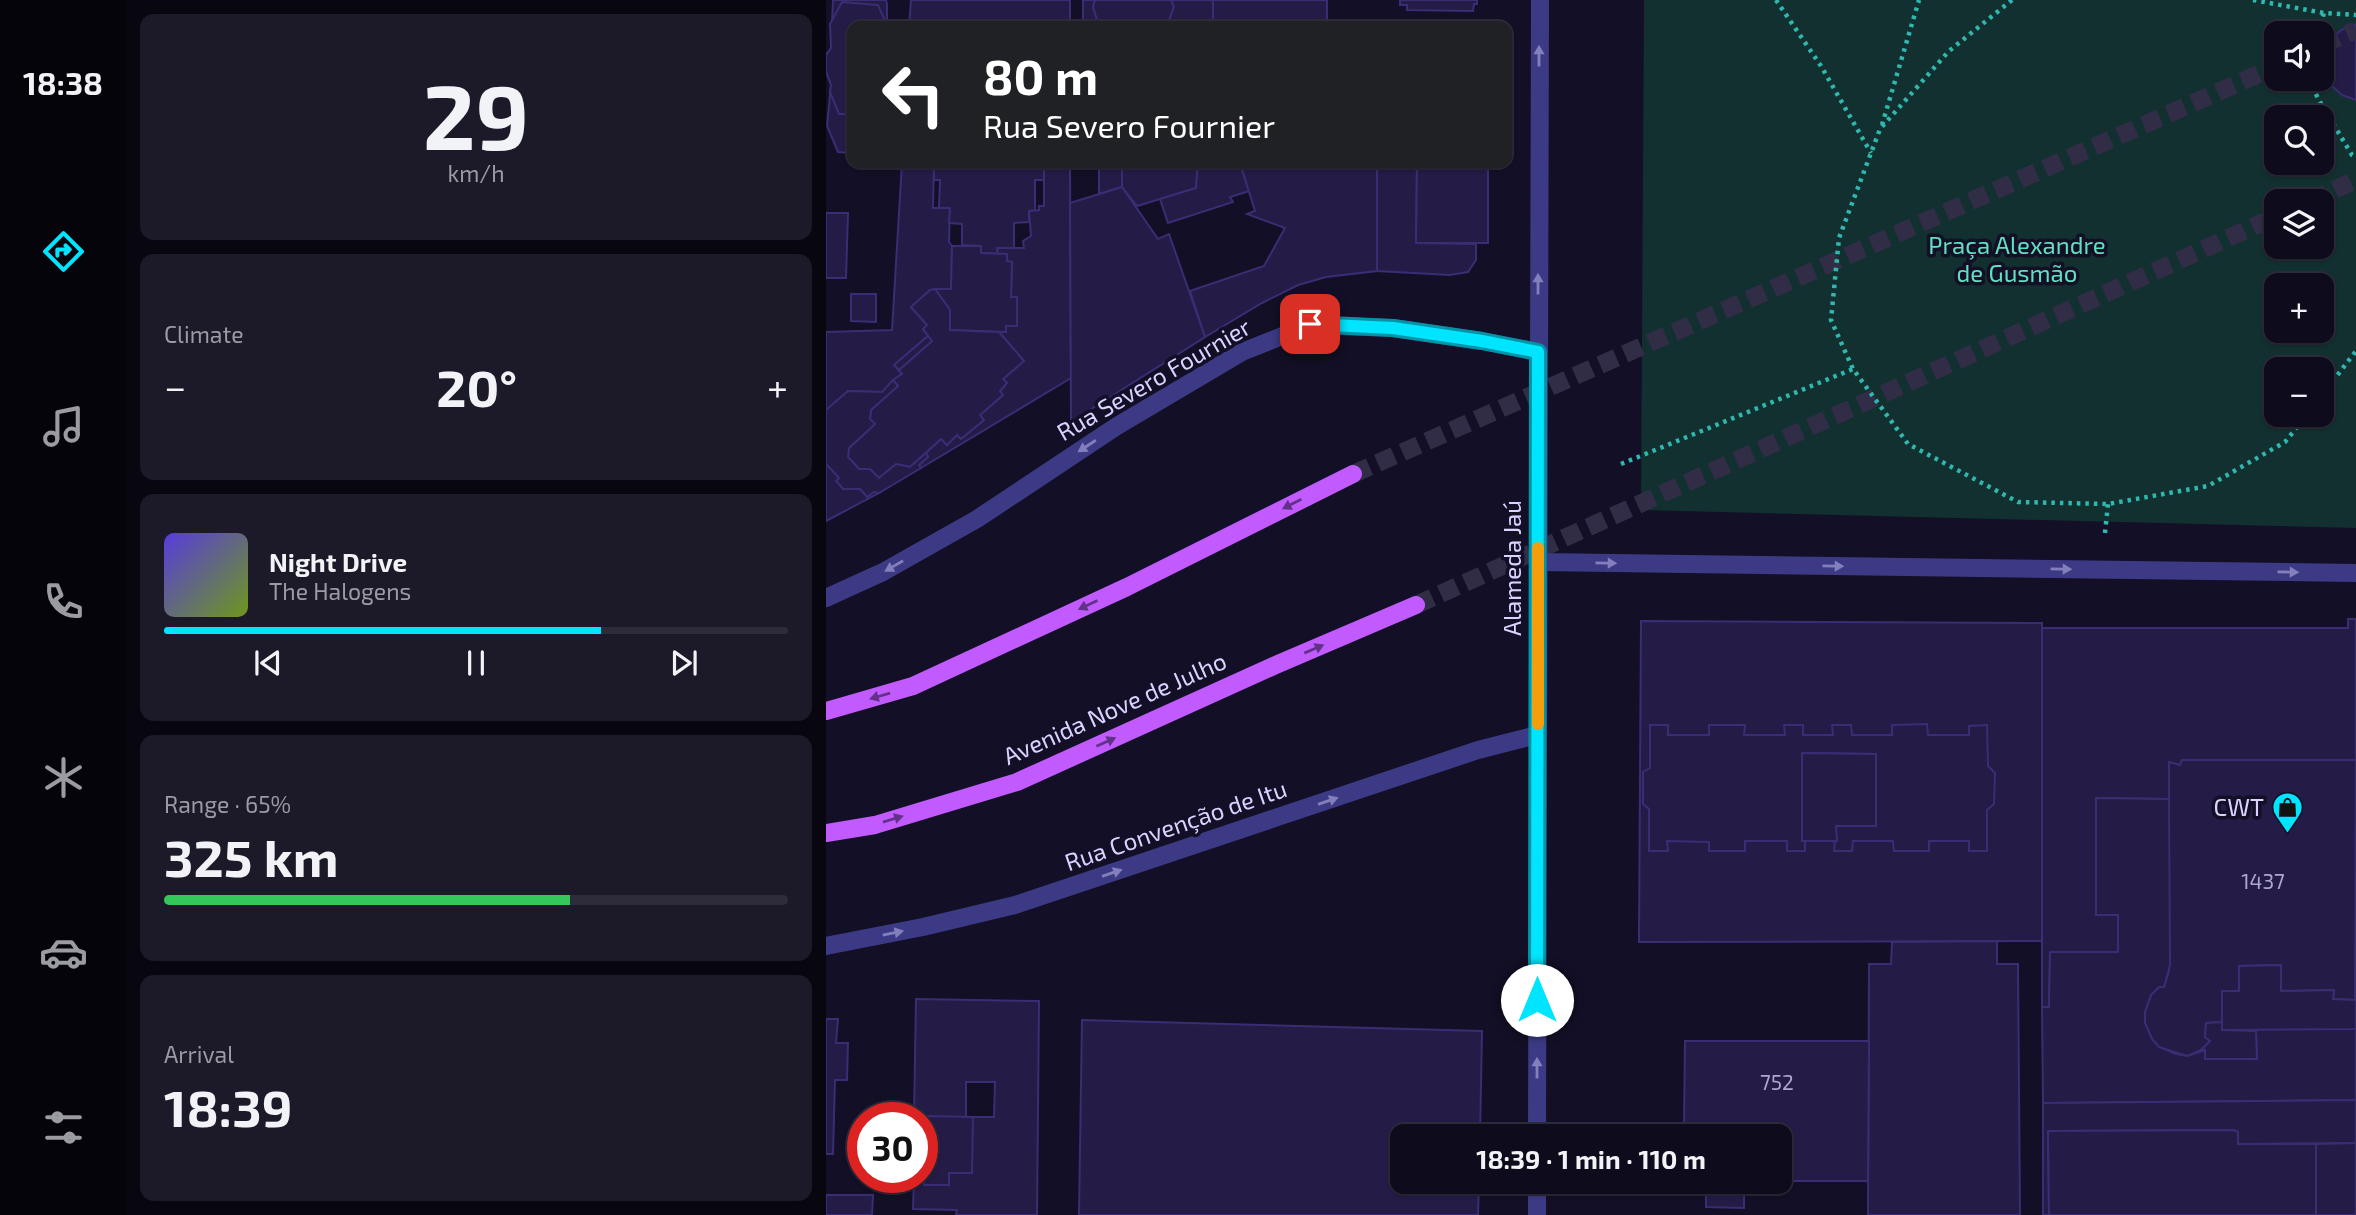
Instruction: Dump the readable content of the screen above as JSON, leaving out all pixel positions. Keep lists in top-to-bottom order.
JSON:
{
  "streets": {
    "main road": ["Avenida Nove de Julho"],
    "street": ["Rua Severo Fournier", "Alameda Jaú", "Rua Convenção de Itu"]
  },
  "crossings": [
    ["Rua Severo Fournier", "Alameda Jaú"],
    ["Alameda Jaú", "Rua Convenção de Itu"]
  ],
  "one_way": ["Rua Severo Fournier", "Alameda Jaú", "Rua Convenção de Itu"],
  "parks": ["Praça Alexandre de Gusmão"],
  "places": {
    "shop": ["CWT"]
  },
  "house_numbers": ["1437", "752"],
  "page": {
    "tabs": "18:38",
    "tile": [
      ["29", "km/h"],
      "Climate",
      ["Range · 65%", "325 km"],
      ["Arrival", "18:39"]
    ],
    "map_buttons": ["+", "−"],
    "turn": ["80 m", "Rua Severo Fournier"],
    "heat": ["−", "20°", "+"],
    "song": ["Night Drive", "The Halogens"],
    "limit": "30",
    "trip": "18:39 · 1 min · 110 m"
  }
}
